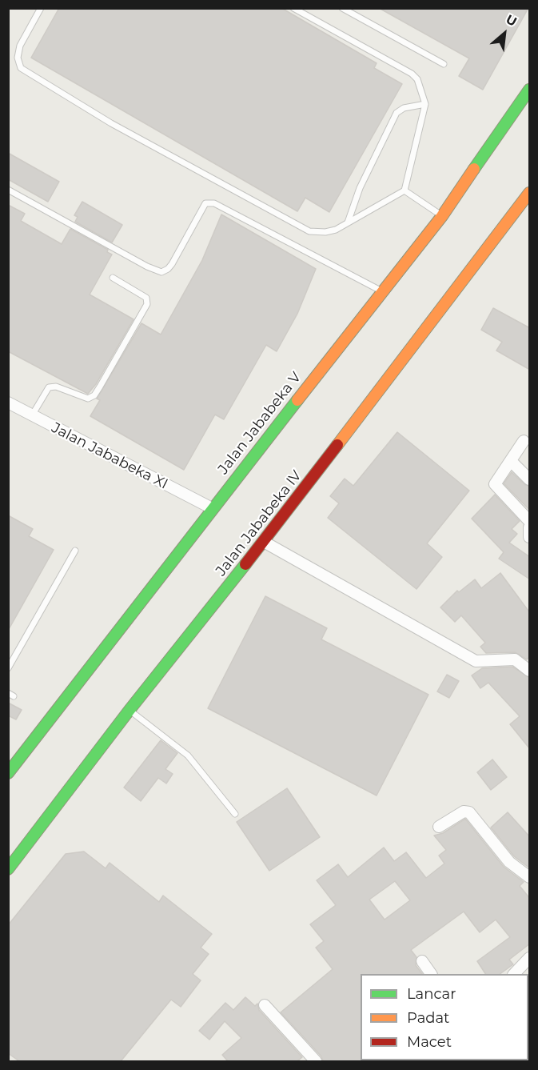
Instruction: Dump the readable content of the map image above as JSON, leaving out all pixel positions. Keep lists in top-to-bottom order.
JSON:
{
  "streets": {
    "street": ["Jalan Jababeka V", "Jalan Jababeka XI", "Jalan Jababeka IV"]
  },
  "crossings": [
    ["Jalan Jababeka V", "Jalan Jababeka XI"]
  ],
  "legend": ["Lancar", "Padat", "Macet"],
  "north": "top right"
}
